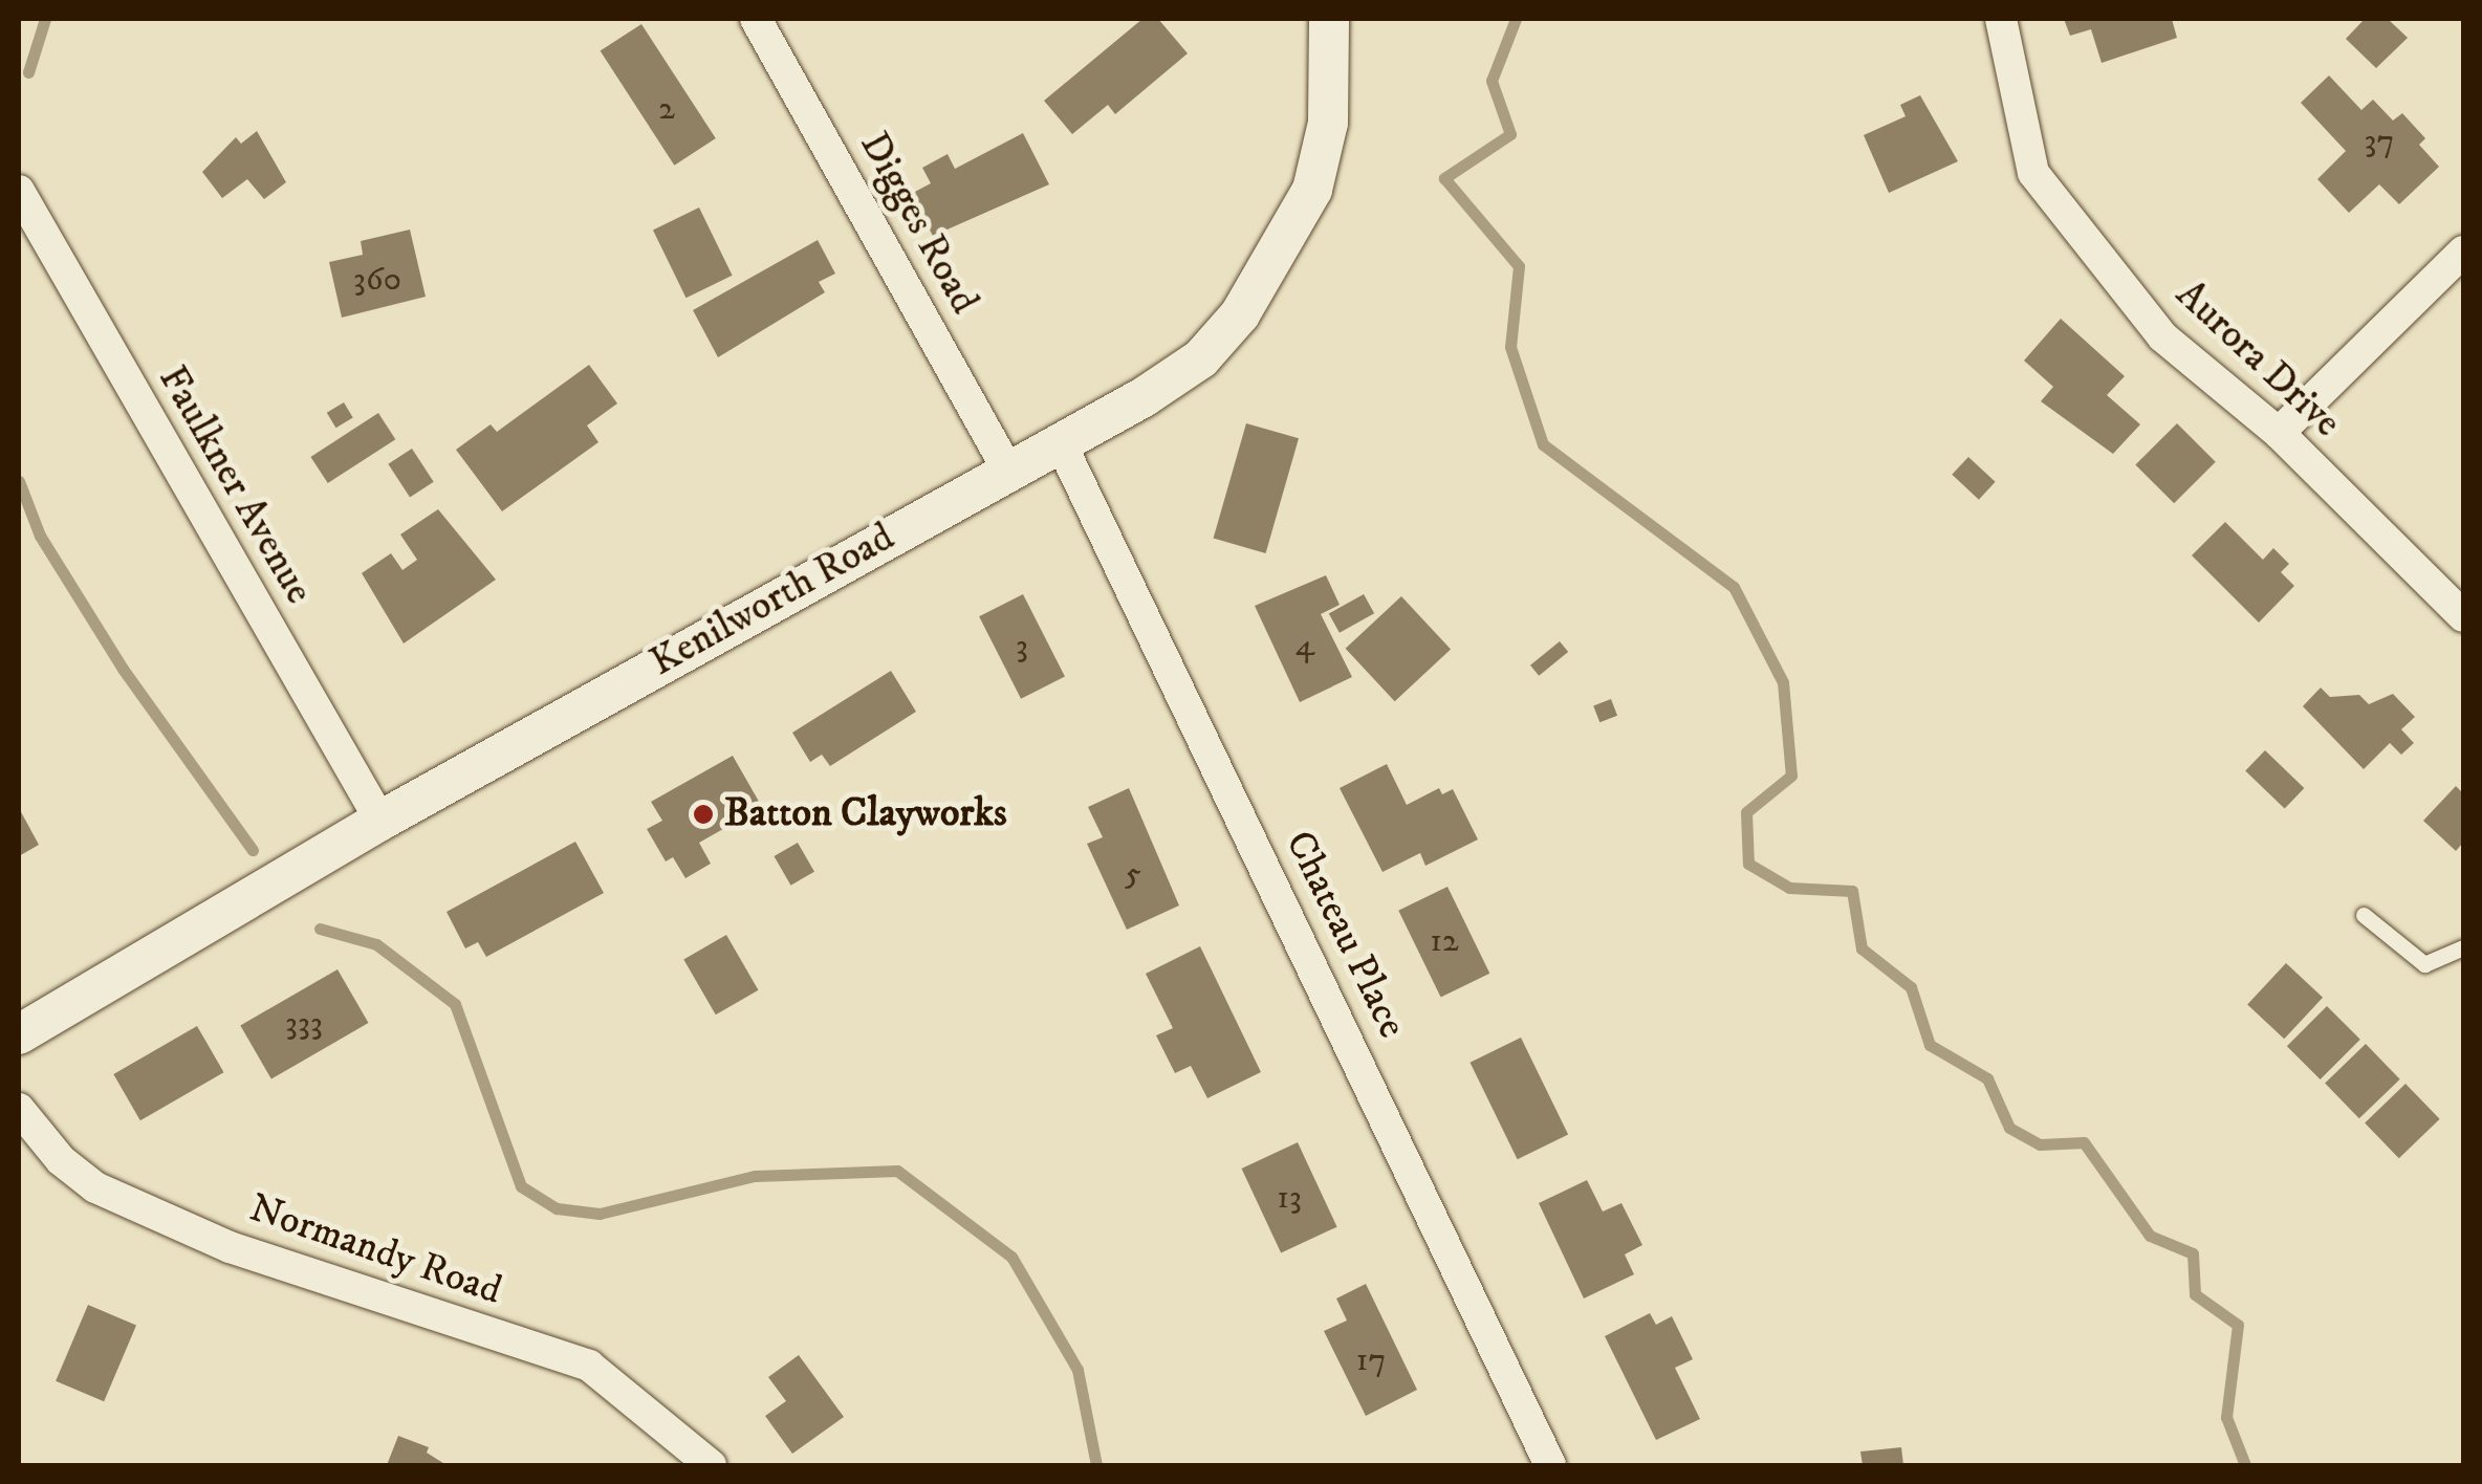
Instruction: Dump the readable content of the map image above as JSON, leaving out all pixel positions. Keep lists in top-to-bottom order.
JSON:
{
  "streets": {
    "street": [
      "Digges Road",
      "Aurora Drive",
      "Faulkner Avenue",
      "Kenilworth Road",
      "Chateau Place",
      "Normandy Road"
    ]
  },
  "crossings": [
    ["Digges Road", "Kenilworth Road"],
    ["Faulkner Avenue", "Kenilworth Road"],
    ["Kenilworth Road", "Chateau Place"]
  ],
  "places": ["Batton Clayworks"],
  "house_numbers": [
    "2",
    "37",
    "360",
    "4",
    "3",
    "5",
    "12",
    "333",
    "13",
    "17"
  ]
}
